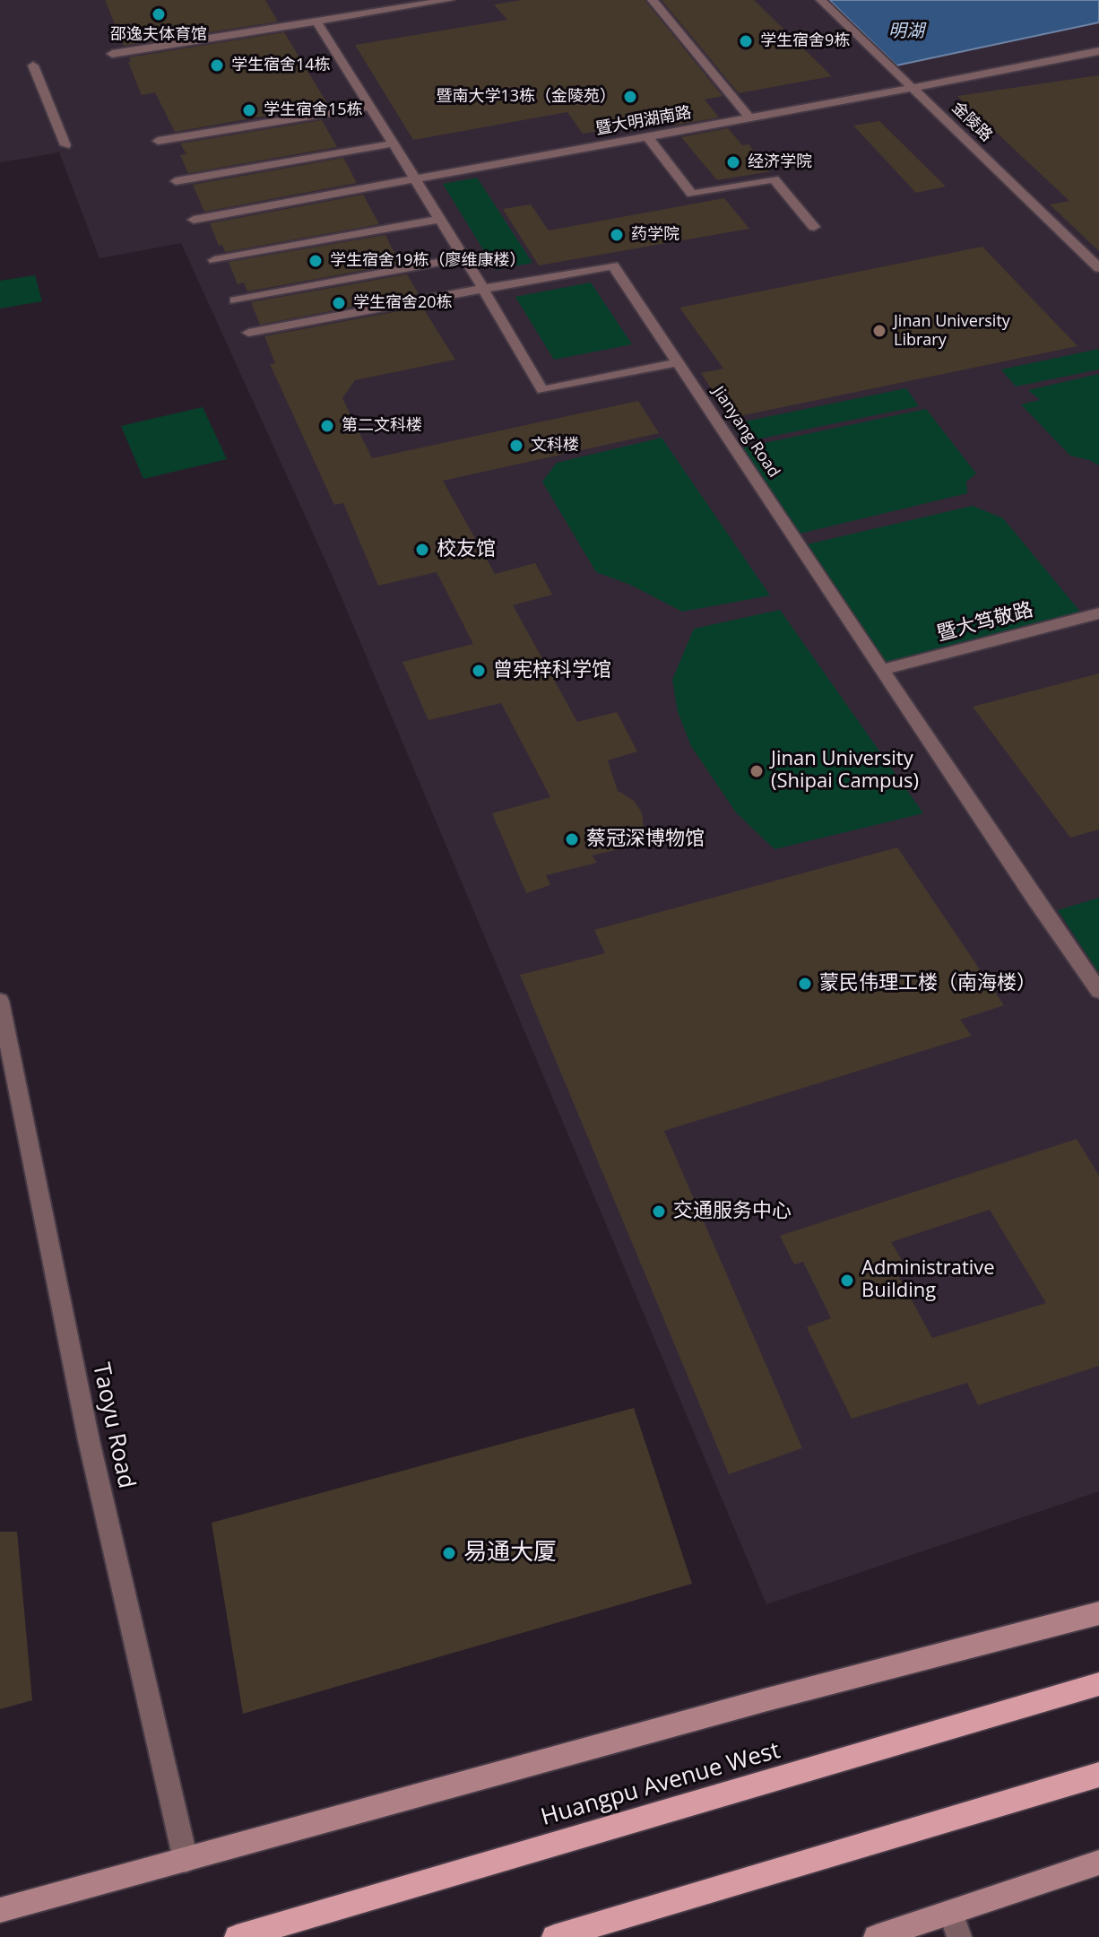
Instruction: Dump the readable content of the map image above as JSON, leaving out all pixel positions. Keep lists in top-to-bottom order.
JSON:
{
  "streets": {
    "main road": ["Huangpu Avenue West"],
    "street": [
      "暨大明湖南路",
      "金陵路",
      "Jianyang Road",
      "暨大笃敬路",
      "Taoyu Road"
    ]
  },
  "crossings": [
    ["暨大明湖南路", "金陵路"],
    ["Jianyang Road", "暨大笃敬路"]
  ],
  "water": ["明湖"],
  "places": [
    "邵逸夫体育馆",
    "学生宿舍9栋",
    "学生宿舍14栋",
    "暨南大学13栋（金陵苑）",
    "学生宿舍15栋",
    "经济学院",
    "药学院",
    "学生宿舍19栋（廖维康楼）",
    "学生宿舍20栋",
    "Jinan University Library",
    "第二文科楼",
    "文科楼",
    "校友馆",
    "曾宪梓科学馆",
    "Jinan University (Shipai Campus)",
    "蔡冠深博物馆",
    "蒙民伟理工楼（南海楼）",
    "交通服务中心",
    "Administrative Building",
    "易通大厦"
  ]
}
